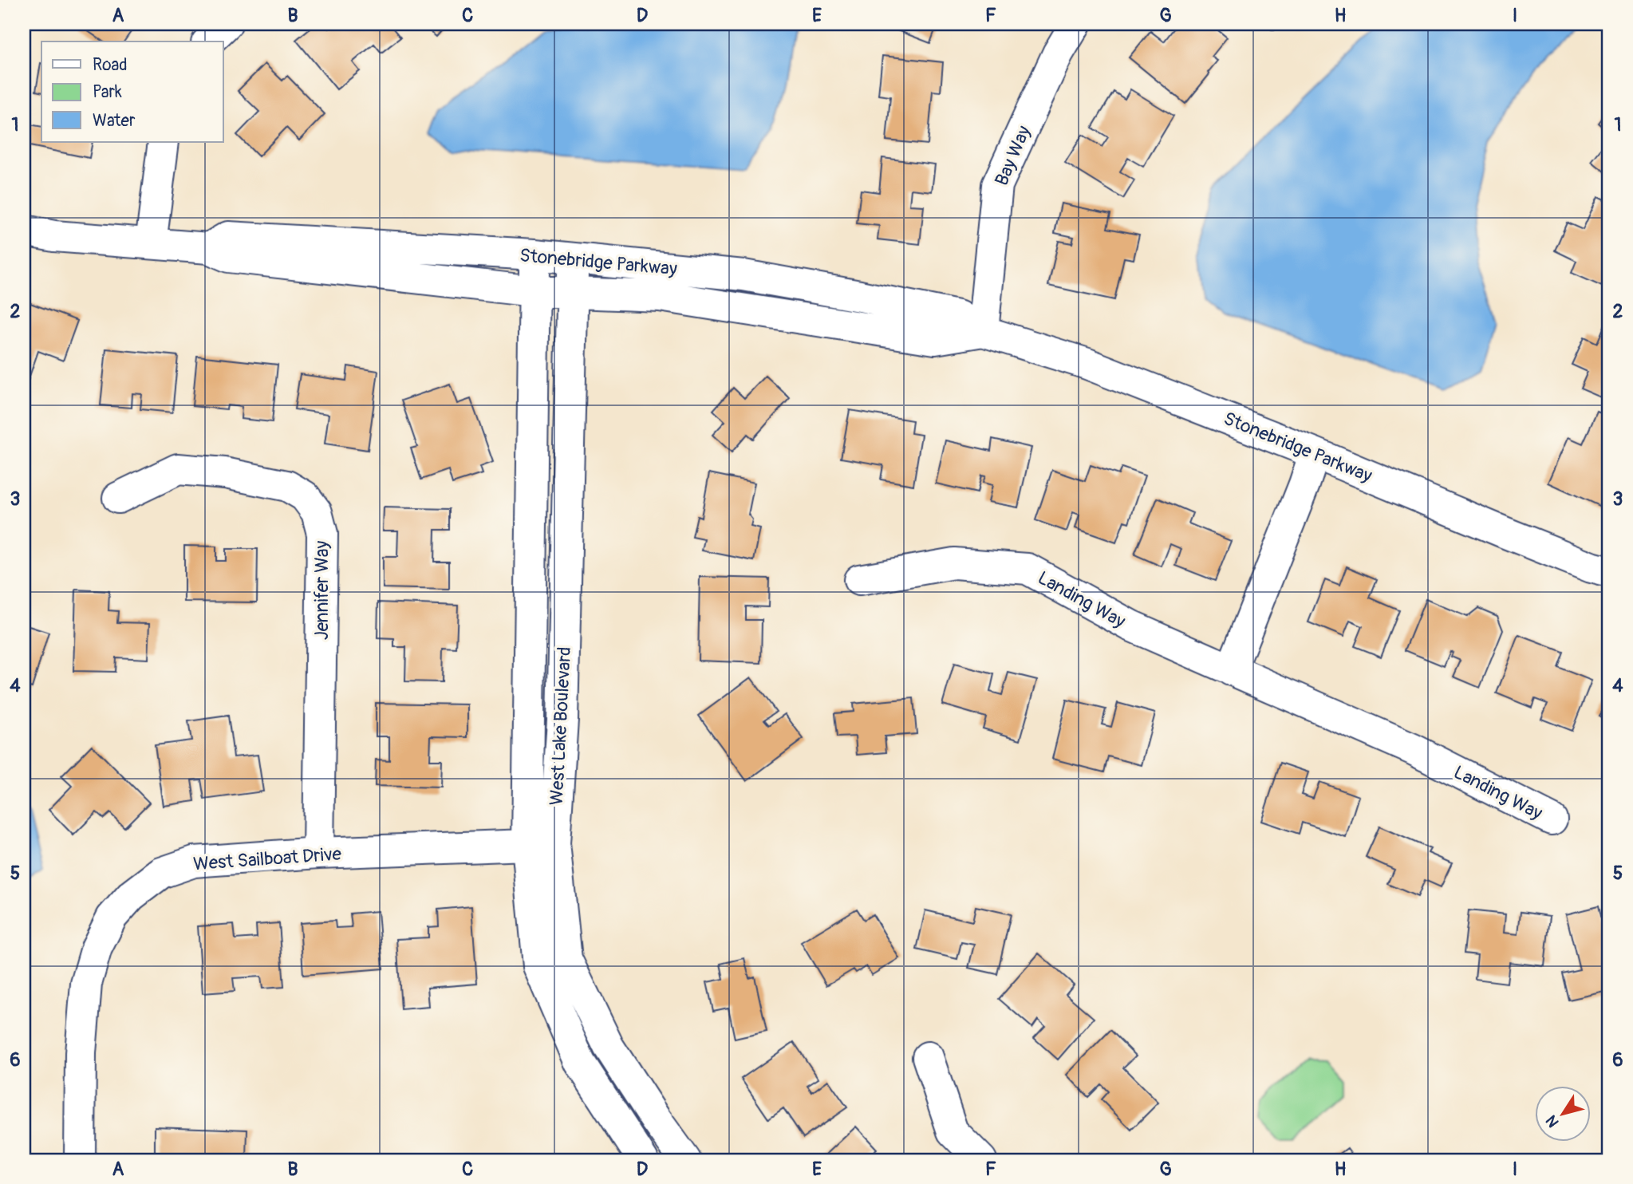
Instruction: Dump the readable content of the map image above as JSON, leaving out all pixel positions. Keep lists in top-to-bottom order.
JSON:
{
  "streets": {
    "street": [
      "Bay Way",
      "Stonebridge Parkway",
      "Jennifer Way",
      "Landing Way",
      "West Lake Boulevard",
      "West Sailboat Drive"
    ]
  },
  "crossings": [
    ["Bay Way", "Stonebridge Parkway"],
    ["Stonebridge Parkway", "West Lake Boulevard"],
    ["Jennifer Way", "West Sailboat Drive"],
    ["West Lake Boulevard", "West Sailboat Drive"]
  ],
  "legend": ["Road", "Park", "Water"],
  "north": "bottom left",
  "grid": {
    "columns": [
      "A",
      "B",
      "C",
      "D",
      "E",
      "F",
      "G",
      "H",
      "I"
    ],
    "rows": [
      "1",
      "2",
      "3",
      "4",
      "5",
      "6"
    ]
  }
}
